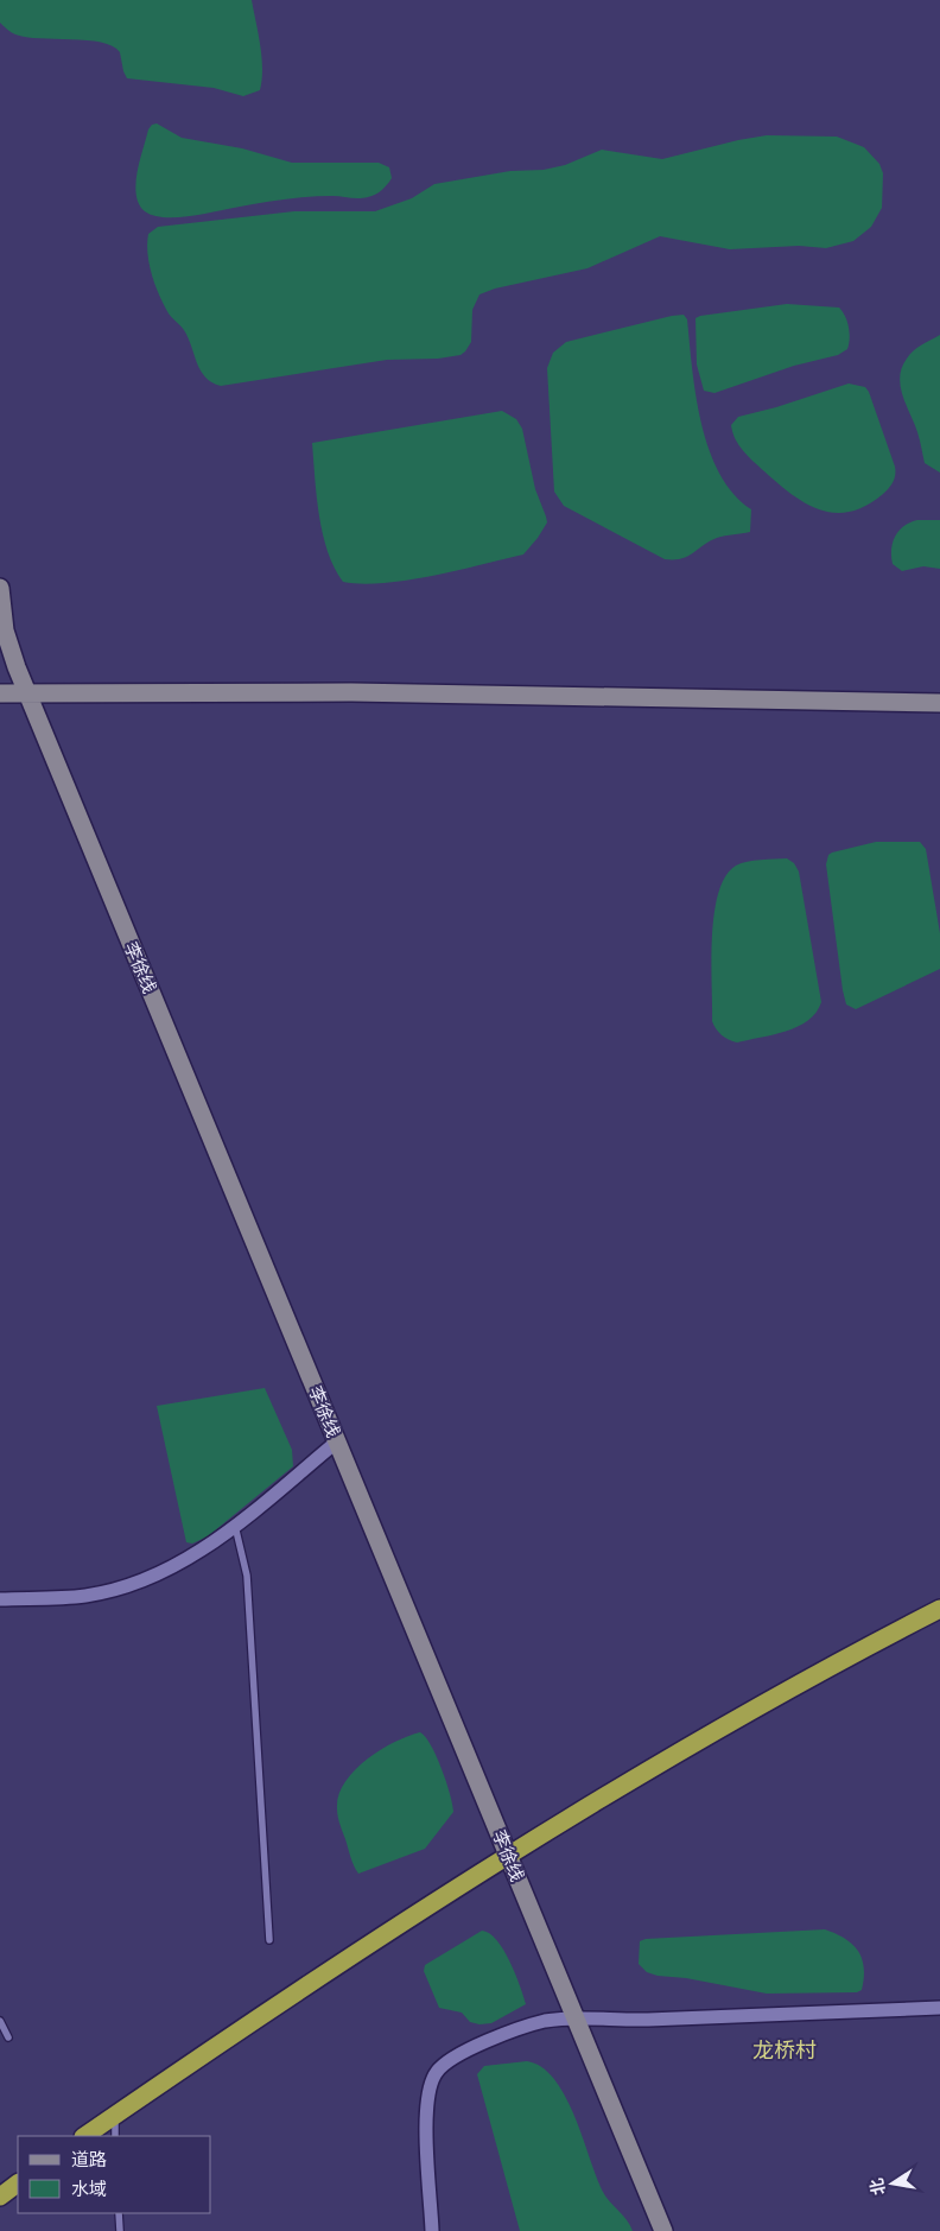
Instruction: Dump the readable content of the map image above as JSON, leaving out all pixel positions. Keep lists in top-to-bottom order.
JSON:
{
  "streets": {
    "main road": ["李徐线"]
  },
  "districts": ["龙桥村"],
  "legend": ["道路", "水域"],
  "north": "left"
}
